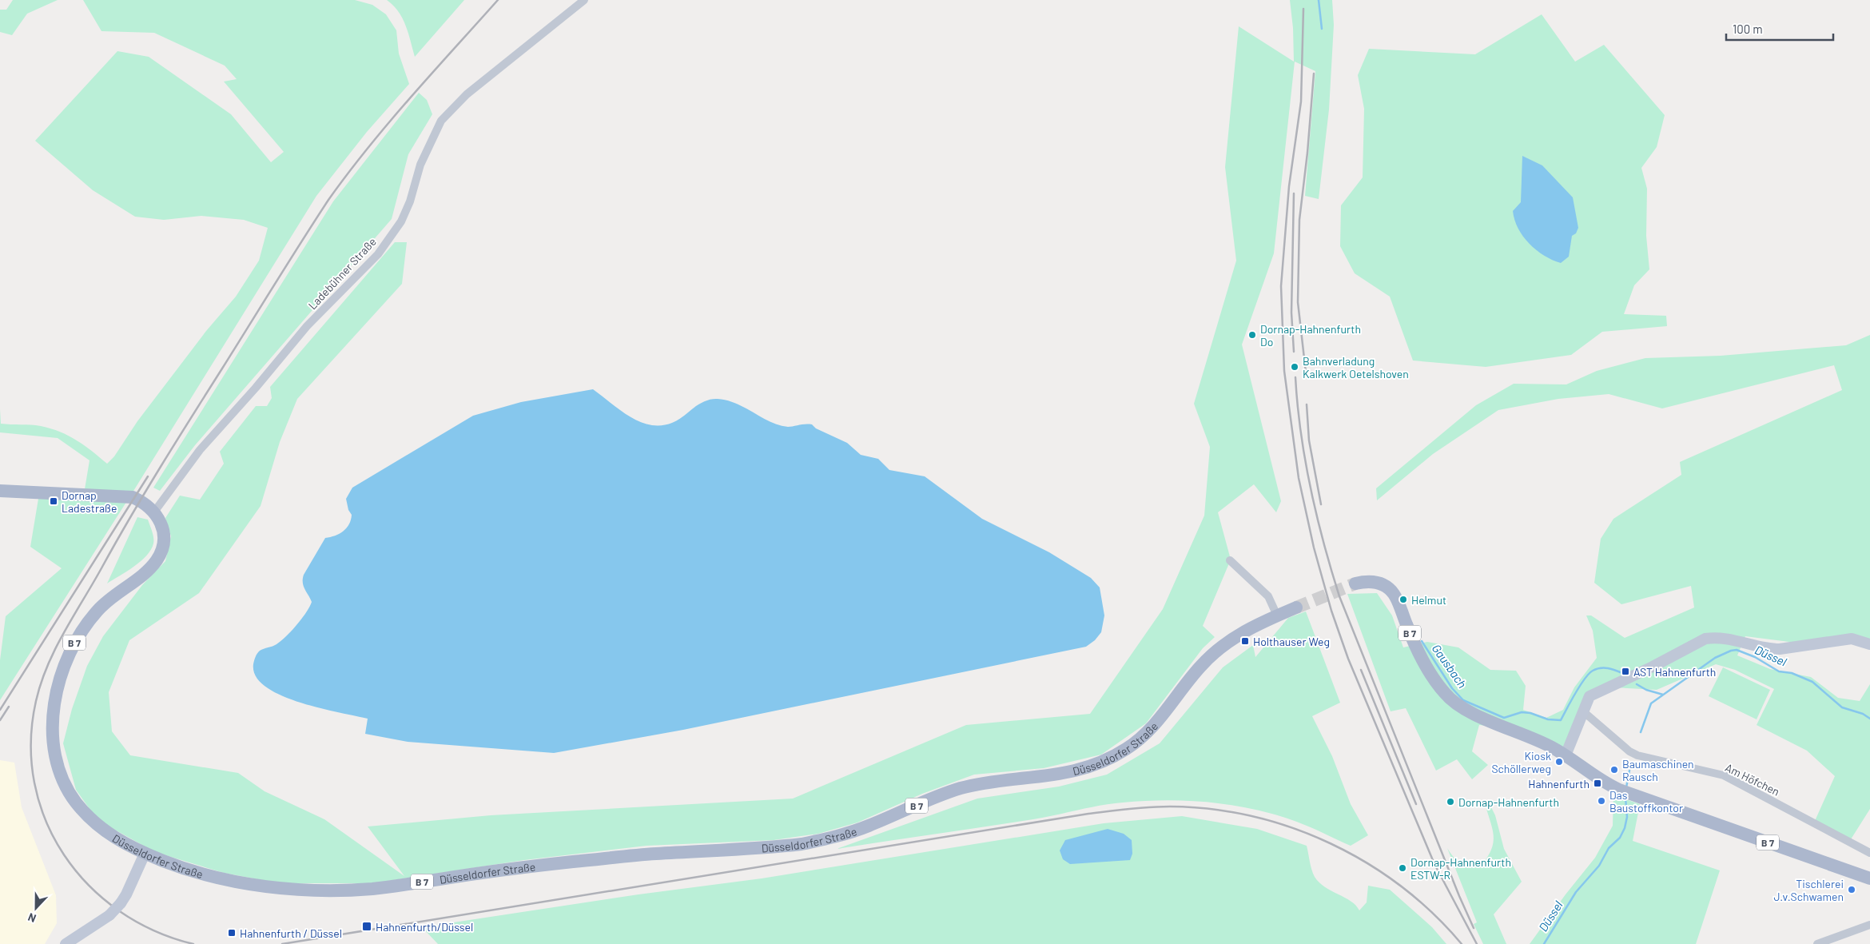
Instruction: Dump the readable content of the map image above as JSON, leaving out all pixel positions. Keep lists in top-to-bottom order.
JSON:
{
  "streets": {
    "main road": ["B 7", "Düsseldorfer Straße"],
    "street": ["Ladebühner Straße", "Am Höfchen"]
  },
  "crossings": [
    ["Ladebühner Straße", "Düsseldorfer Straße"]
  ],
  "water": ["Düssel", "Gausbach"],
  "places": {
    "other": [
      "Dornap-Hahnenfurth Do",
      "Bahnverladung Kalkwerk Oetelshoven",
      "Helmut",
      "Kiosk Schöllerweg",
      "Baumaschinen Rausch",
      "Das Baustoffkontor",
      "Dornap-Hahnenfurth",
      "Dornap-Hahnenfurth ESTW-R",
      "Tischlerei J.v.Schwamen"
    ],
    "transit": [
      "Dornap Ladestraße",
      "Holthauser Weg",
      "AST Hahnenfurth",
      "Hahnenfurth",
      "Hahnenfurth/Düssel",
      "Hahnenfurth / Düssel"
    ]
  },
  "scale_bar": "100 m",
  "north": "bottom"
}
